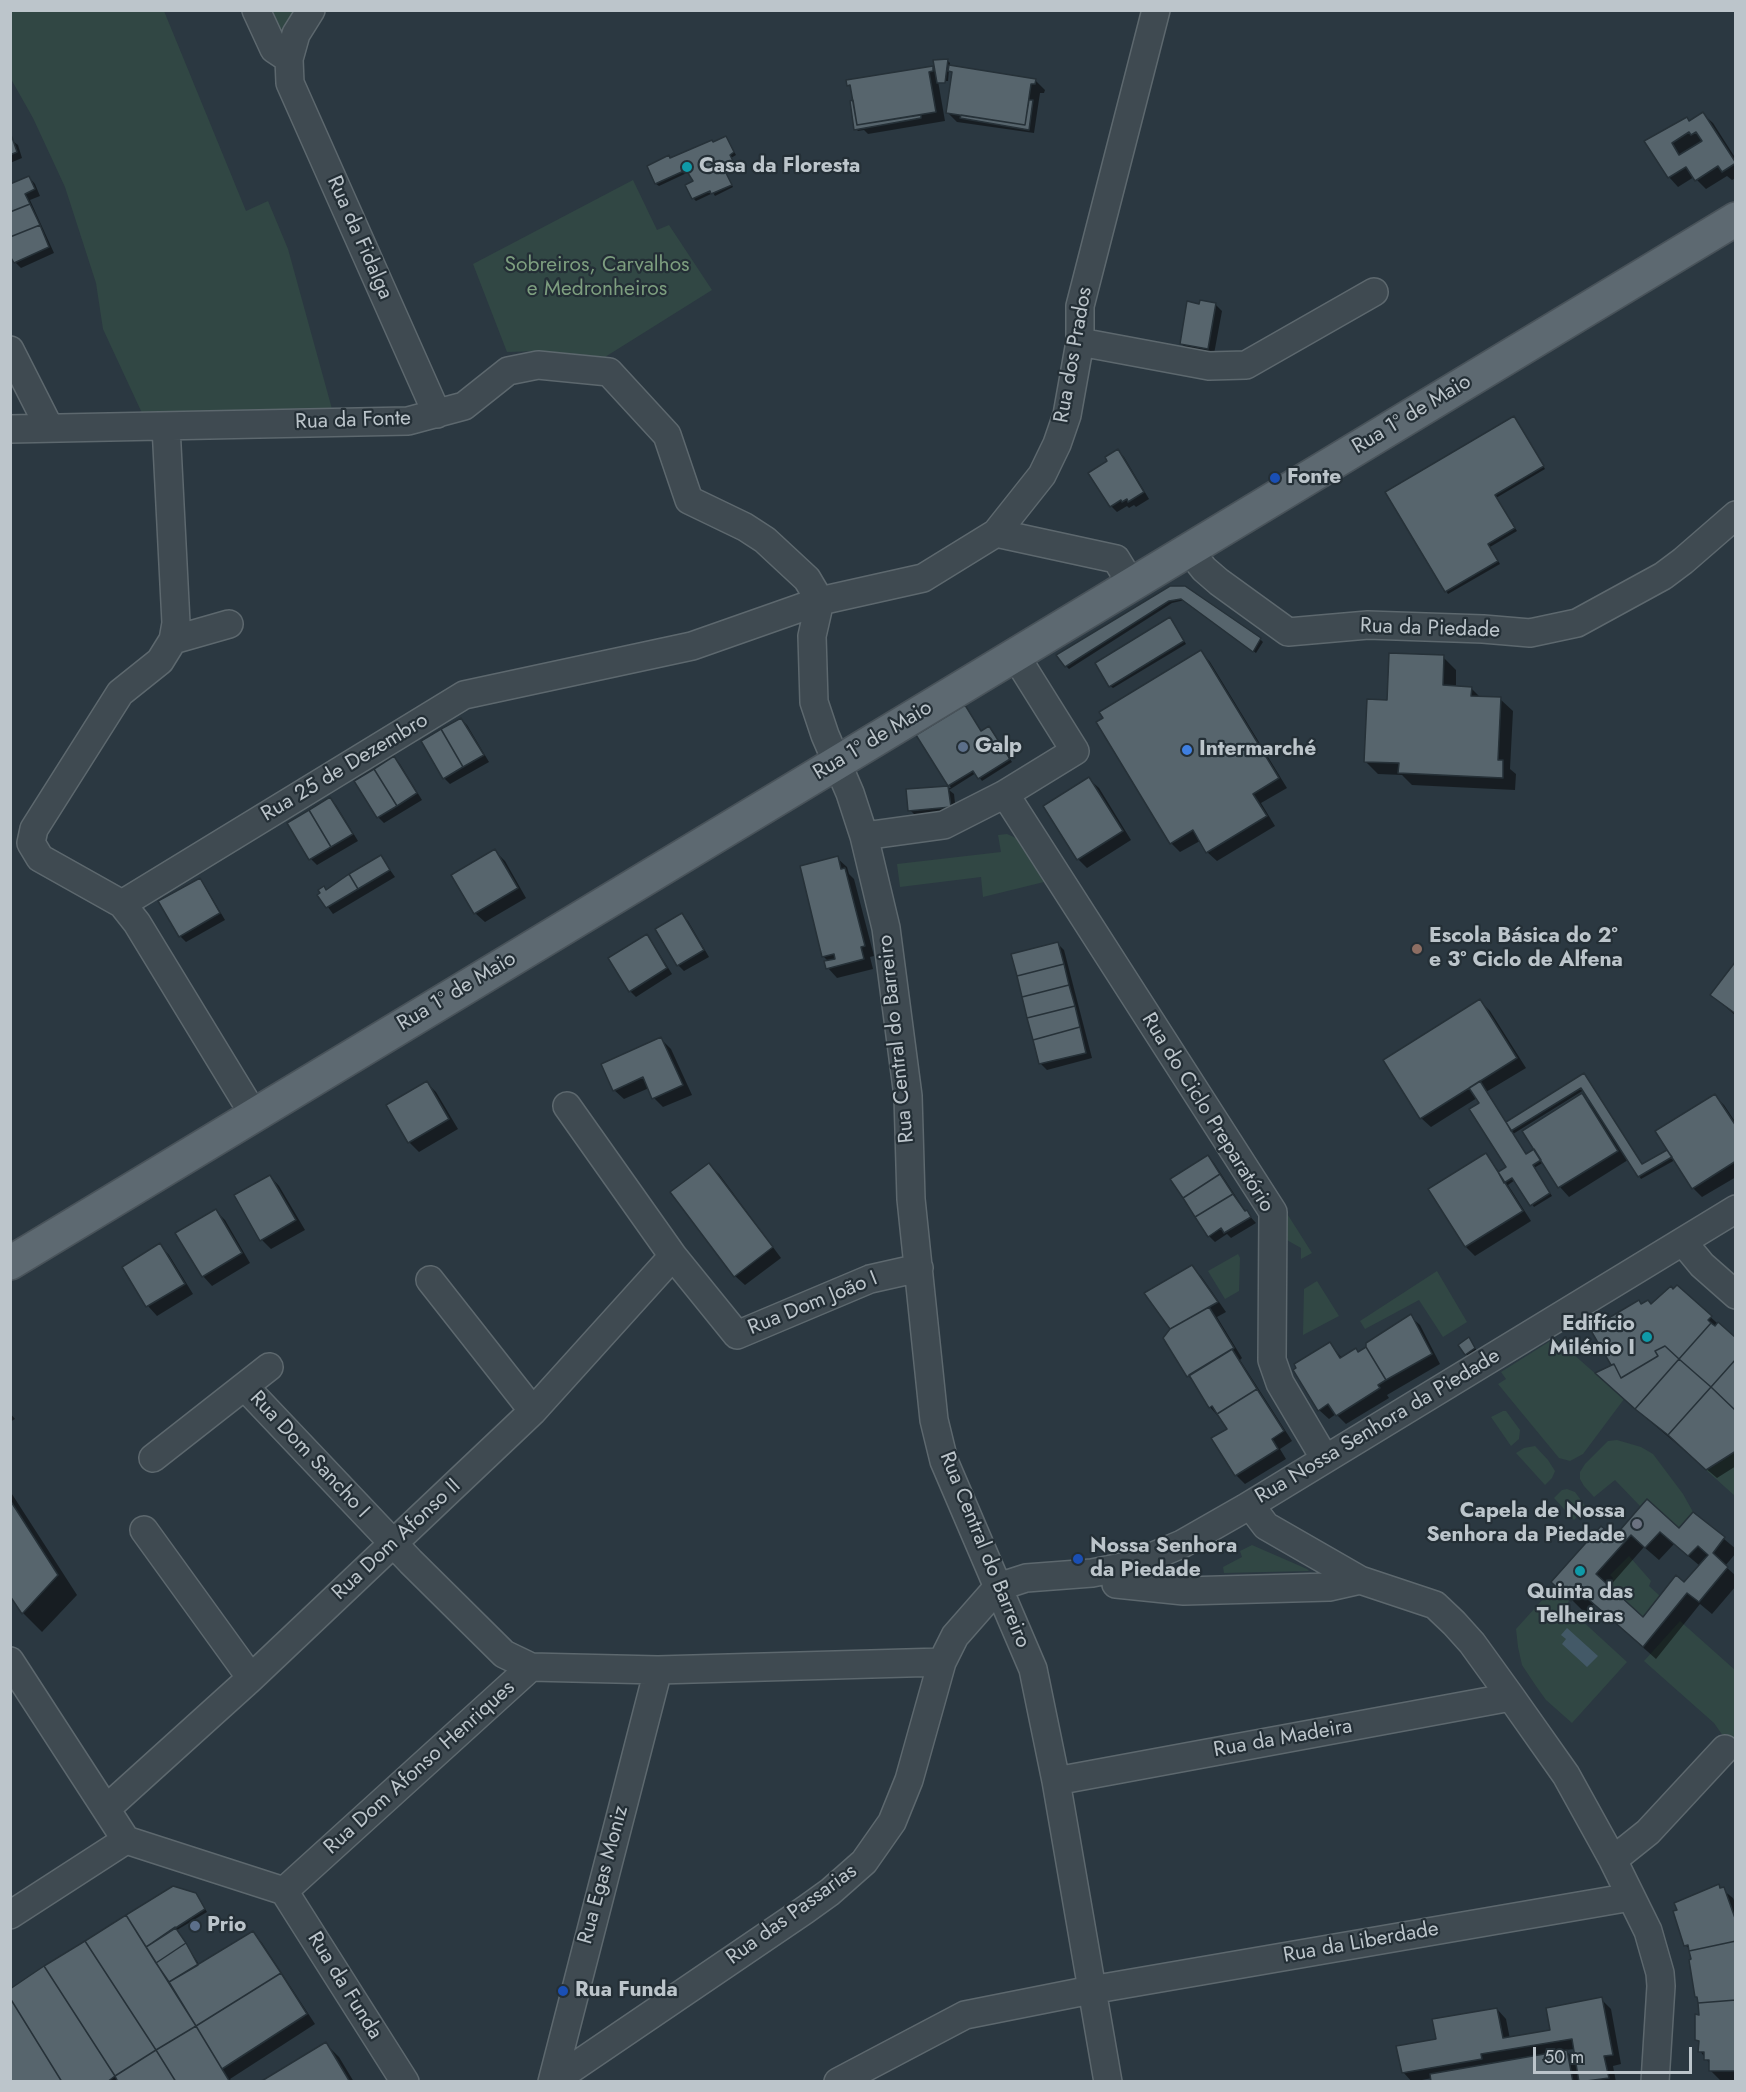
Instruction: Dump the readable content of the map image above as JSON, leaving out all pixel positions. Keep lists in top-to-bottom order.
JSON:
{
  "streets": {
    "main road": ["Rua 1º de Maio"],
    "street": [
      "Rua da Fidalga",
      "Rua dos Prados",
      "Rua da Fonte",
      "Rua da Piedade",
      "Rua 25 de Dezembro",
      "Rua Central do Barreiro",
      "Rua do Ciclo Preparatório",
      "Rua Dom João I",
      "Rua Nossa Senhora da Piedade",
      "Rua Dom Sancho I",
      "Rua Dom Afonso II",
      "Rua da Madeira",
      "Rua Dom Afonso Henriques",
      "Rua Egas Moniz",
      "Rua das Passarias",
      "Rua da Liberdade",
      "Rua da Funda"
    ]
  },
  "crossings": [
    ["Rua da Fidalga", "Rua da Fonte"],
    ["Rua dos Prados", "Rua da Fonte"],
    ["Rua dos Prados", "Rua 25 de Dezembro"],
    ["Rua dos Prados", "Rua Central do Barreiro"],
    ["Rua 1º de Maio", "Rua da Piedade"],
    ["Rua 1º de Maio", "Rua Central do Barreiro"],
    ["Rua da Fonte", "Rua 25 de Dezembro"],
    ["Rua da Fonte", "Rua Central do Barreiro"],
    ["Rua 25 de Dezembro", "Rua Central do Barreiro"],
    ["Rua Central do Barreiro", "Rua Dom João I"],
    ["Rua Central do Barreiro", "Rua Nossa Senhora da Piedade"],
    ["Rua Central do Barreiro", "Rua da Madeira"],
    ["Rua Central do Barreiro", "Rua das Passarias"],
    ["Rua Central do Barreiro", "Rua da Liberdade"],
    ["Rua do Ciclo Preparatório", "Rua Nossa Senhora da Piedade"],
    ["Rua Dom João I", "Rua Dom Afonso II"],
    ["Rua Nossa Senhora da Piedade", "Rua das Passarias"],
    ["Rua Dom Sancho I", "Rua Dom Afonso II"],
    ["Rua Dom Sancho I", "Rua Dom Afonso Henriques"],
    ["Rua Dom Afonso Henriques", "Rua Egas Moniz"],
    ["Rua Dom Afonso Henriques", "Rua das Passarias"],
    ["Rua Dom Afonso Henriques", "Rua da Funda"],
    ["Rua Egas Moniz", "Rua das Passarias"]
  ],
  "parks": ["Sobreiros, Carvalhos e Medronheiros"],
  "places": [
    "Casa da Floresta",
    "Fonte",
    "Galp",
    "Intermarché",
    "Escola Básica do 2º e 3º Ciclo de Alfena",
    "Edifício Milénio I",
    "Capela de Nossa Senhora da Piedade",
    "Nossa Senhora da Piedade",
    "Quinta das Telheiras",
    "Prio",
    "Rua Funda"
  ],
  "scale_bar": "50 m"
}
